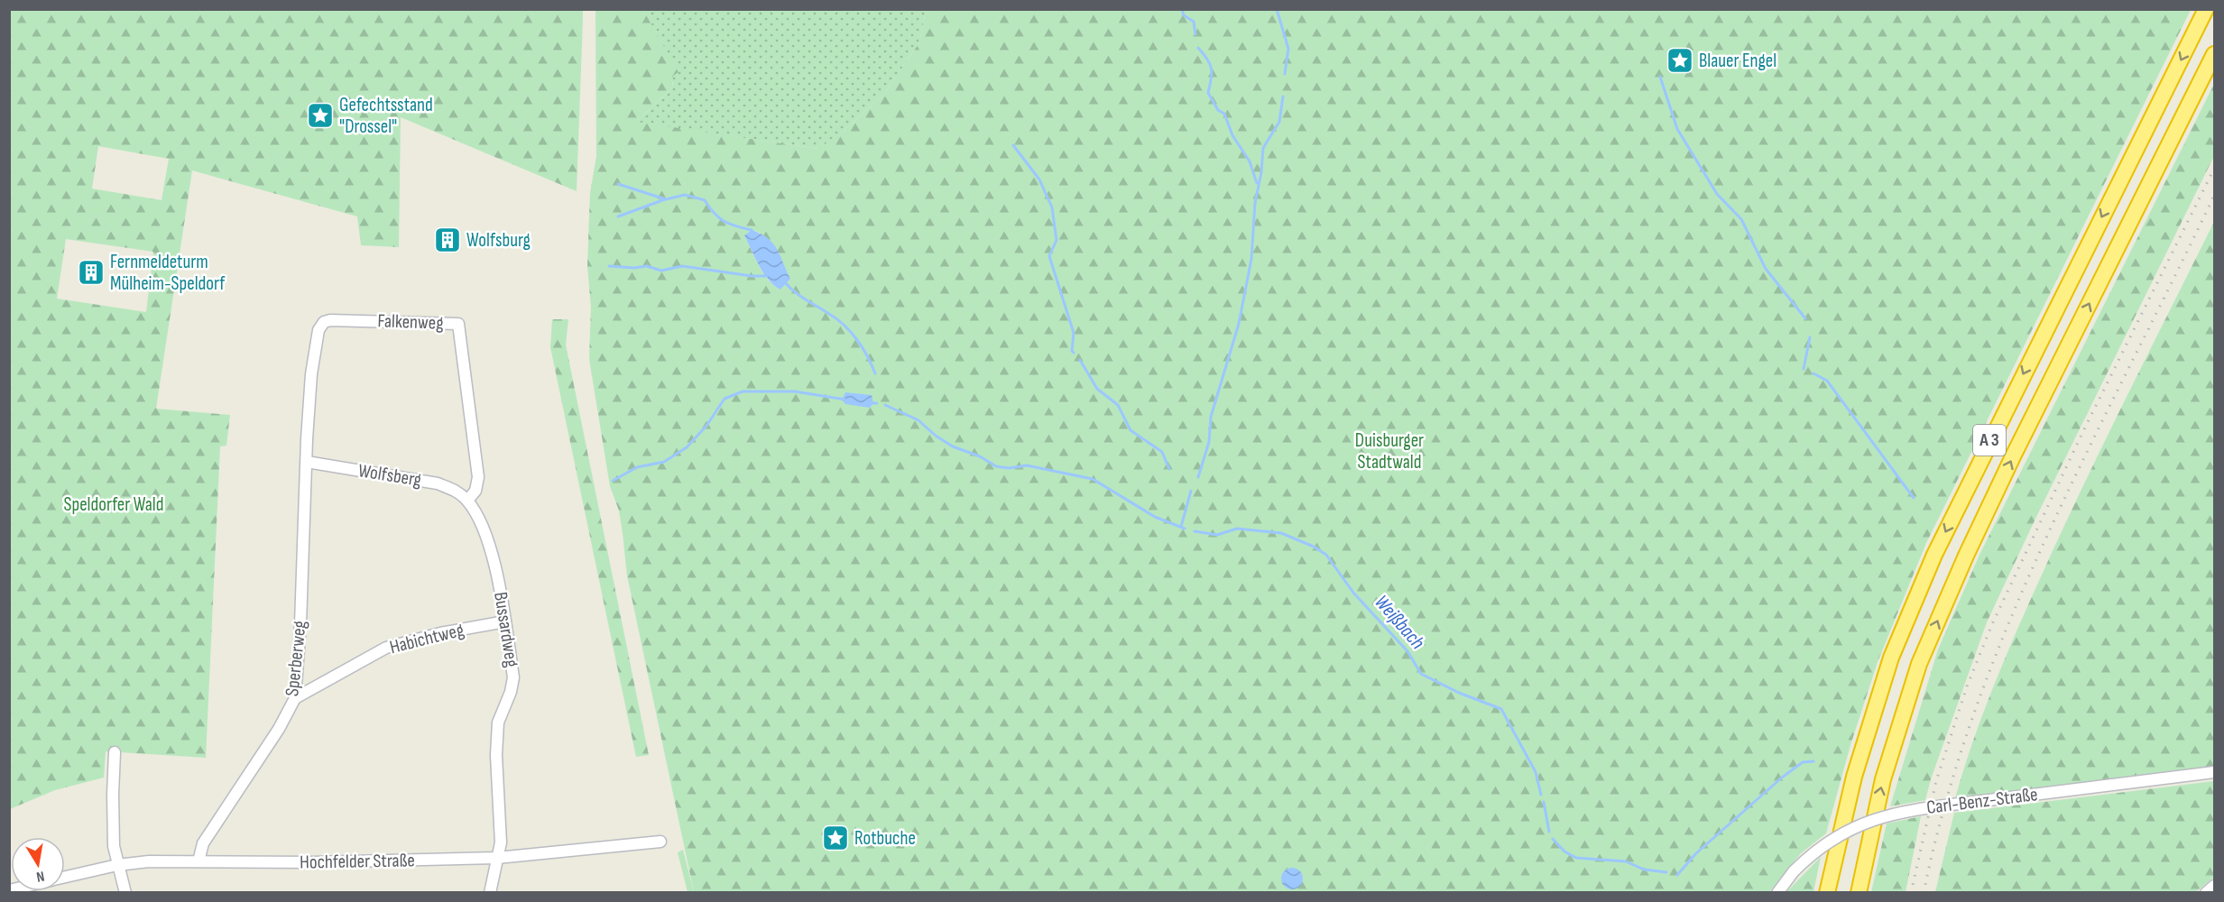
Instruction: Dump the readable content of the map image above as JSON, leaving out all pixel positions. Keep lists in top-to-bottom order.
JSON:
{
  "streets": {
    "highway": ["A 3"],
    "street": [
      "Falkenweg",
      "Wolfsberg",
      "Bussardweg",
      "Habichtweg",
      "Sperberweg",
      "Carl-Benz-Straße",
      "Hochfelder Straße"
    ]
  },
  "crossings": [
    ["Falkenweg", "Wolfsberg"],
    ["Falkenweg", "Bussardweg"],
    ["Falkenweg", "Sperberweg"],
    ["Wolfsberg", "Bussardweg"],
    ["Wolfsberg", "Sperberweg"],
    ["Bussardweg", "Habichtweg"],
    ["Bussardweg", "Hochfelder Straße"],
    ["Habichtweg", "Sperberweg"],
    ["Sperberweg", "Hochfelder Straße"]
  ],
  "water": ["Weißbach"],
  "parks": ["Duisburger Stadtwald", "Speldorfer Wald"],
  "places": {
    "place": ["Blauer Engel", "Gefechtsstand \"Drossel\"", "Rotbuche"],
    "building": ["Wolfsburg", "Fernmeldeturm Mülheim-Speldorf"]
  },
  "north": "bottom"
}
